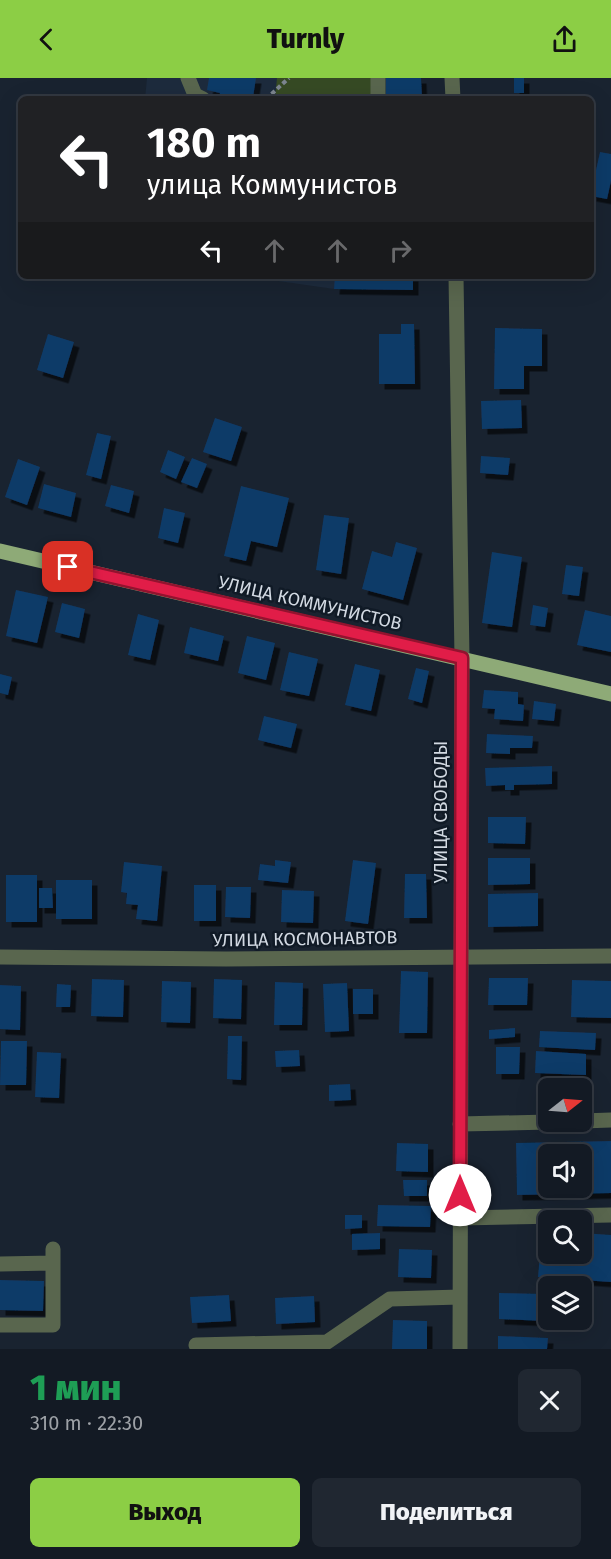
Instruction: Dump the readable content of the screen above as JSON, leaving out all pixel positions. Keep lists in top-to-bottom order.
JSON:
{
  "streets": {
    "main road": ["УЛИЦА КОММУНИСТОВ"],
    "street": ["УЛИЦА СВОБОДЫ", "УЛИЦА КОСМОНАВТОВ"]
  },
  "crossings": [
    ["УЛИЦА КОММУНИСТОВ", "УЛИЦА СВОБОДЫ"],
    ["УЛИЦА СВОБОДЫ", "УЛИЦА КОСМОНАВТОВ"]
  ],
  "north": "right",
  "page": {
    "header": "Turnly",
    "turn": ["180 m", "улица Коммунистов"],
    "heading": ["1 мин", "310 m · 22:30"],
    "buttons": ["Выход", "Поделиться"]
  }
}
